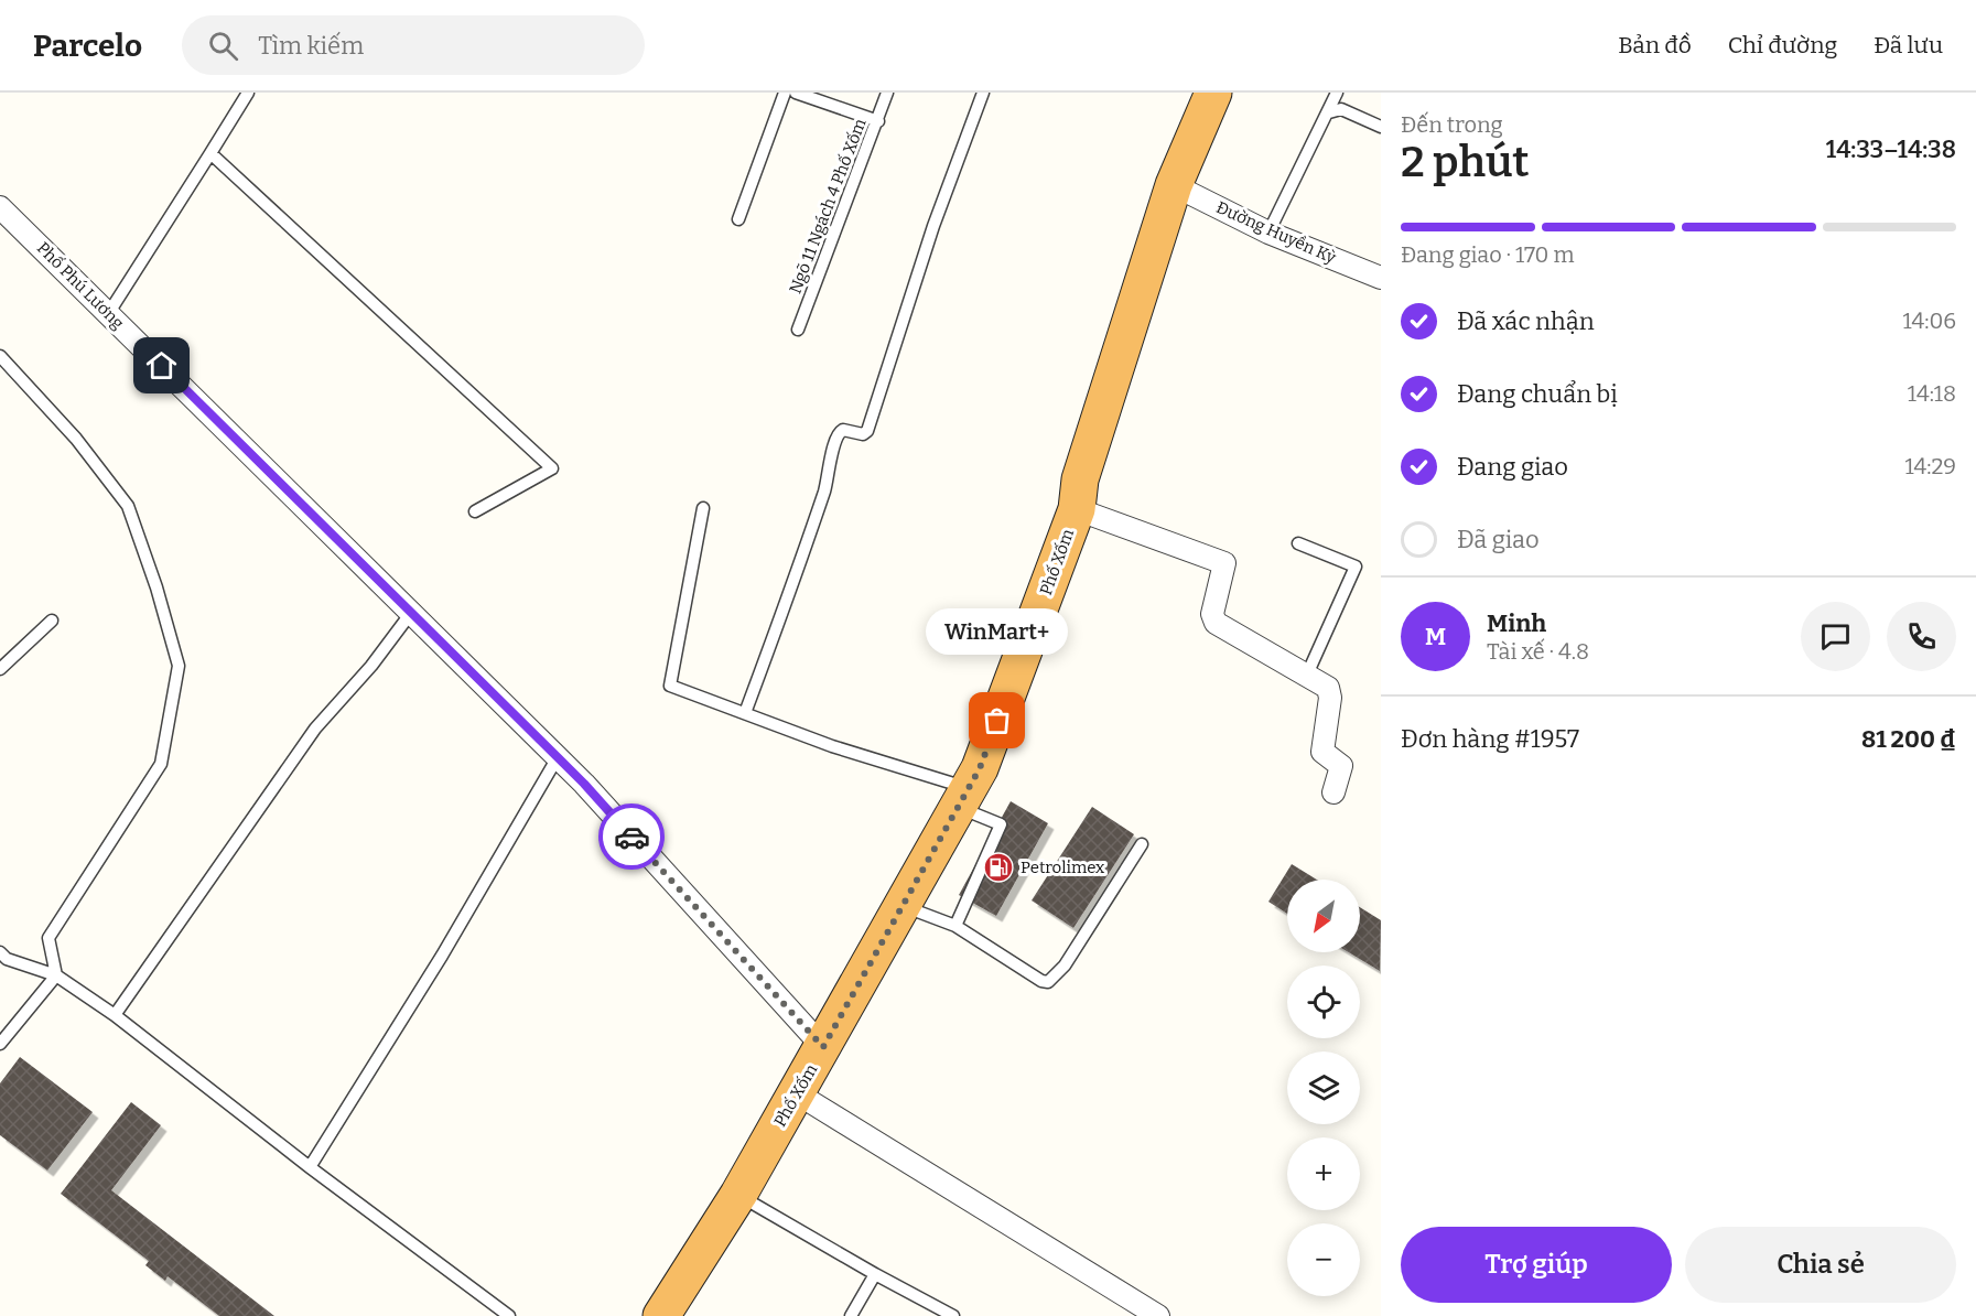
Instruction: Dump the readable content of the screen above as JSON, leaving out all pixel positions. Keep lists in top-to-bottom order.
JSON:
{
  "streets": {
    "highway": ["Phố Xốm"],
    "street": ["Đường Huyền Kỳ", "Phố Phú Lương"],
    "lane": ["Ngõ 11 Ngách 4 Phố Xốm"]
  },
  "crossings": [
    ["Đường Huyền Kỳ", "Phố Xốm"],
    ["Phố Phú Lương", "Phố Xốm"]
  ],
  "places": {
    "other": ["WinMart+"],
    "fuel station": ["Petrolimex"]
  },
  "north": "bottom left",
  "page": {
    "header": "Parcelo",
    "search": "Tìm kiếm",
    "nav": ["Bản đồ", "Chỉ đường", "Đã lưu"],
    "heading": ["2 phút", "Đến trong", "14:33–14:38"],
    "panel": [
      "Minh",
      "Tài xế · 4.8",
      "Đơn hàng #1957",
      "81 200 ₫"
    ],
    "bar": "Đang giao · 170 m",
    "list": [
      ["Đã xác nhận", "14:06"],
      ["Đang chuẩn bị", "14:18"],
      ["Đang giao", "14:29"],
      "Đã giao"
    ],
    "round": "M",
    "bubble": "WinMart+",
    "map_buttons": ["+", "−"],
    "buttons": ["Trợ giúp", "Chia sẻ"]
  }
}
